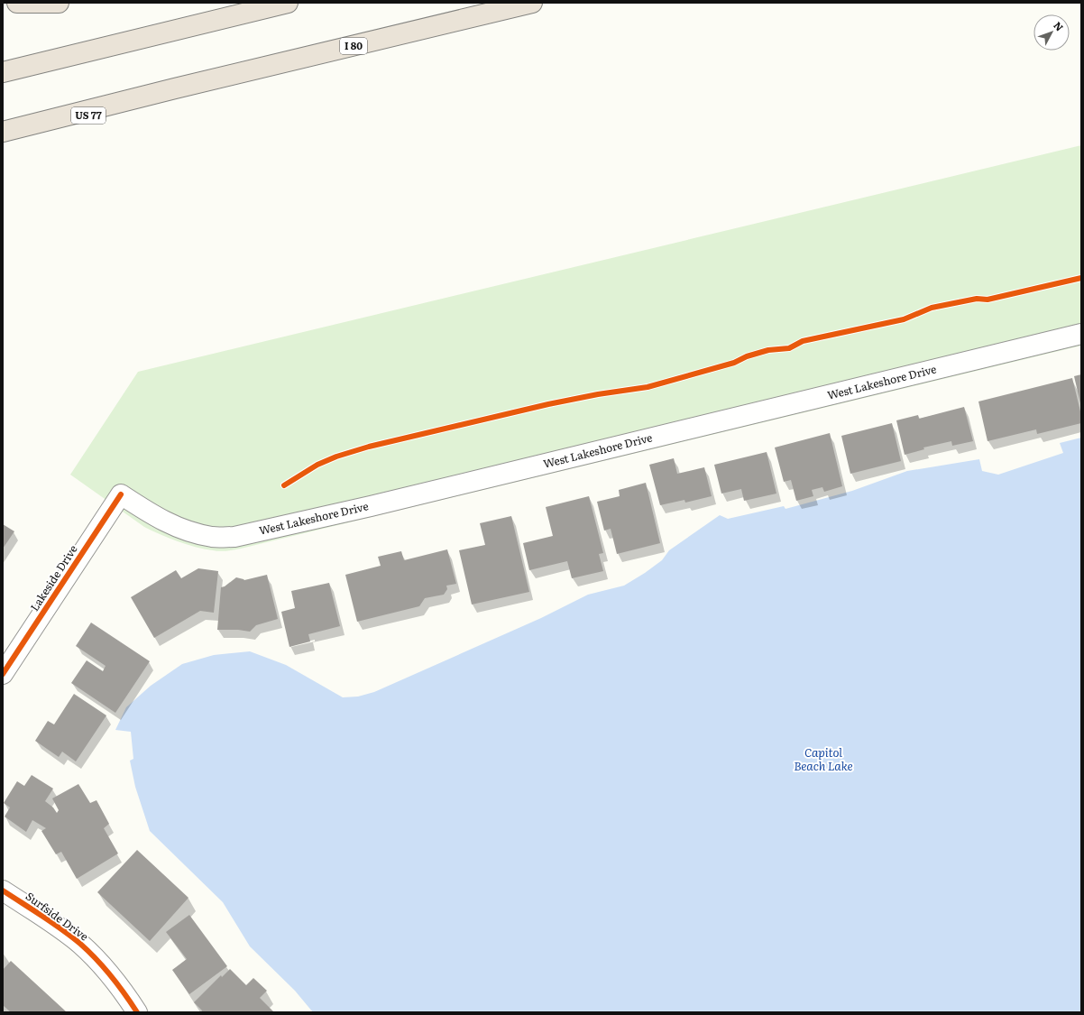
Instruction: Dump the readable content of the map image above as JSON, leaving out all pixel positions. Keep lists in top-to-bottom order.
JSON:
{
  "streets": {
    "highway": ["I 80", "US 77"],
    "street": ["West Lakeshore Drive", "Lakeside Drive", "Surfside Drive"]
  },
  "crossings": [
    ["I 80", "US 77"],
    ["West Lakeshore Drive", "Lakeside Drive"]
  ],
  "water": ["Capitol Beach Lake"],
  "north": "top right"
}
